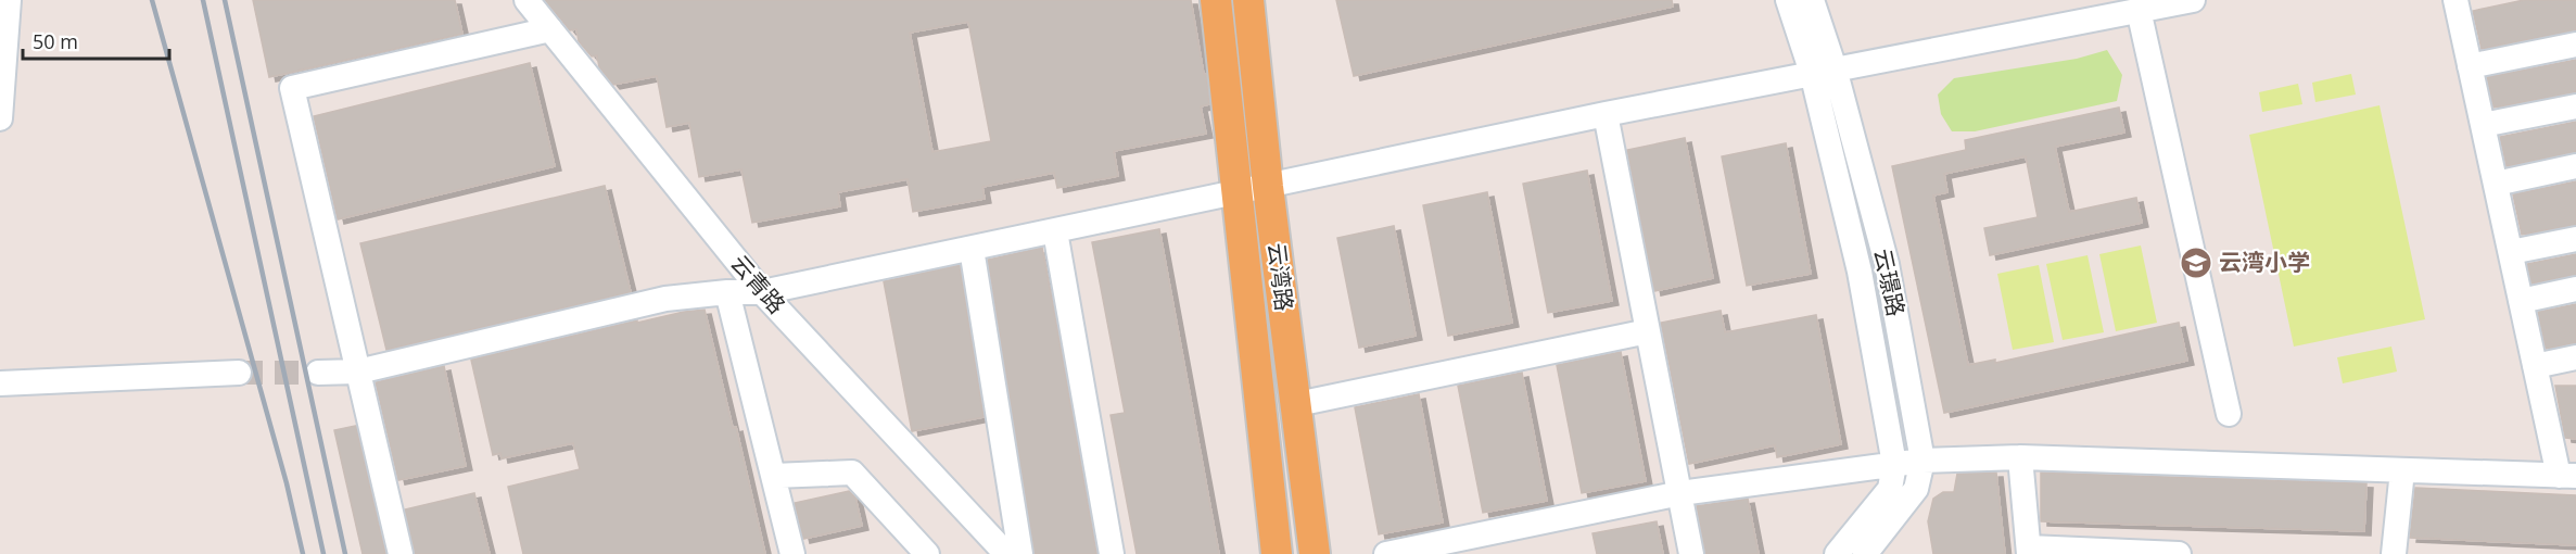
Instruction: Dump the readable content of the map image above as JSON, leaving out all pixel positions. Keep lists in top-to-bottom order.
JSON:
{
  "streets": {
    "main road": ["云湾路"],
    "street": ["云璟路", "云青路"]
  },
  "places": {
    "school or university": ["云湾小学"]
  },
  "scale_bar": "50 m"
}
